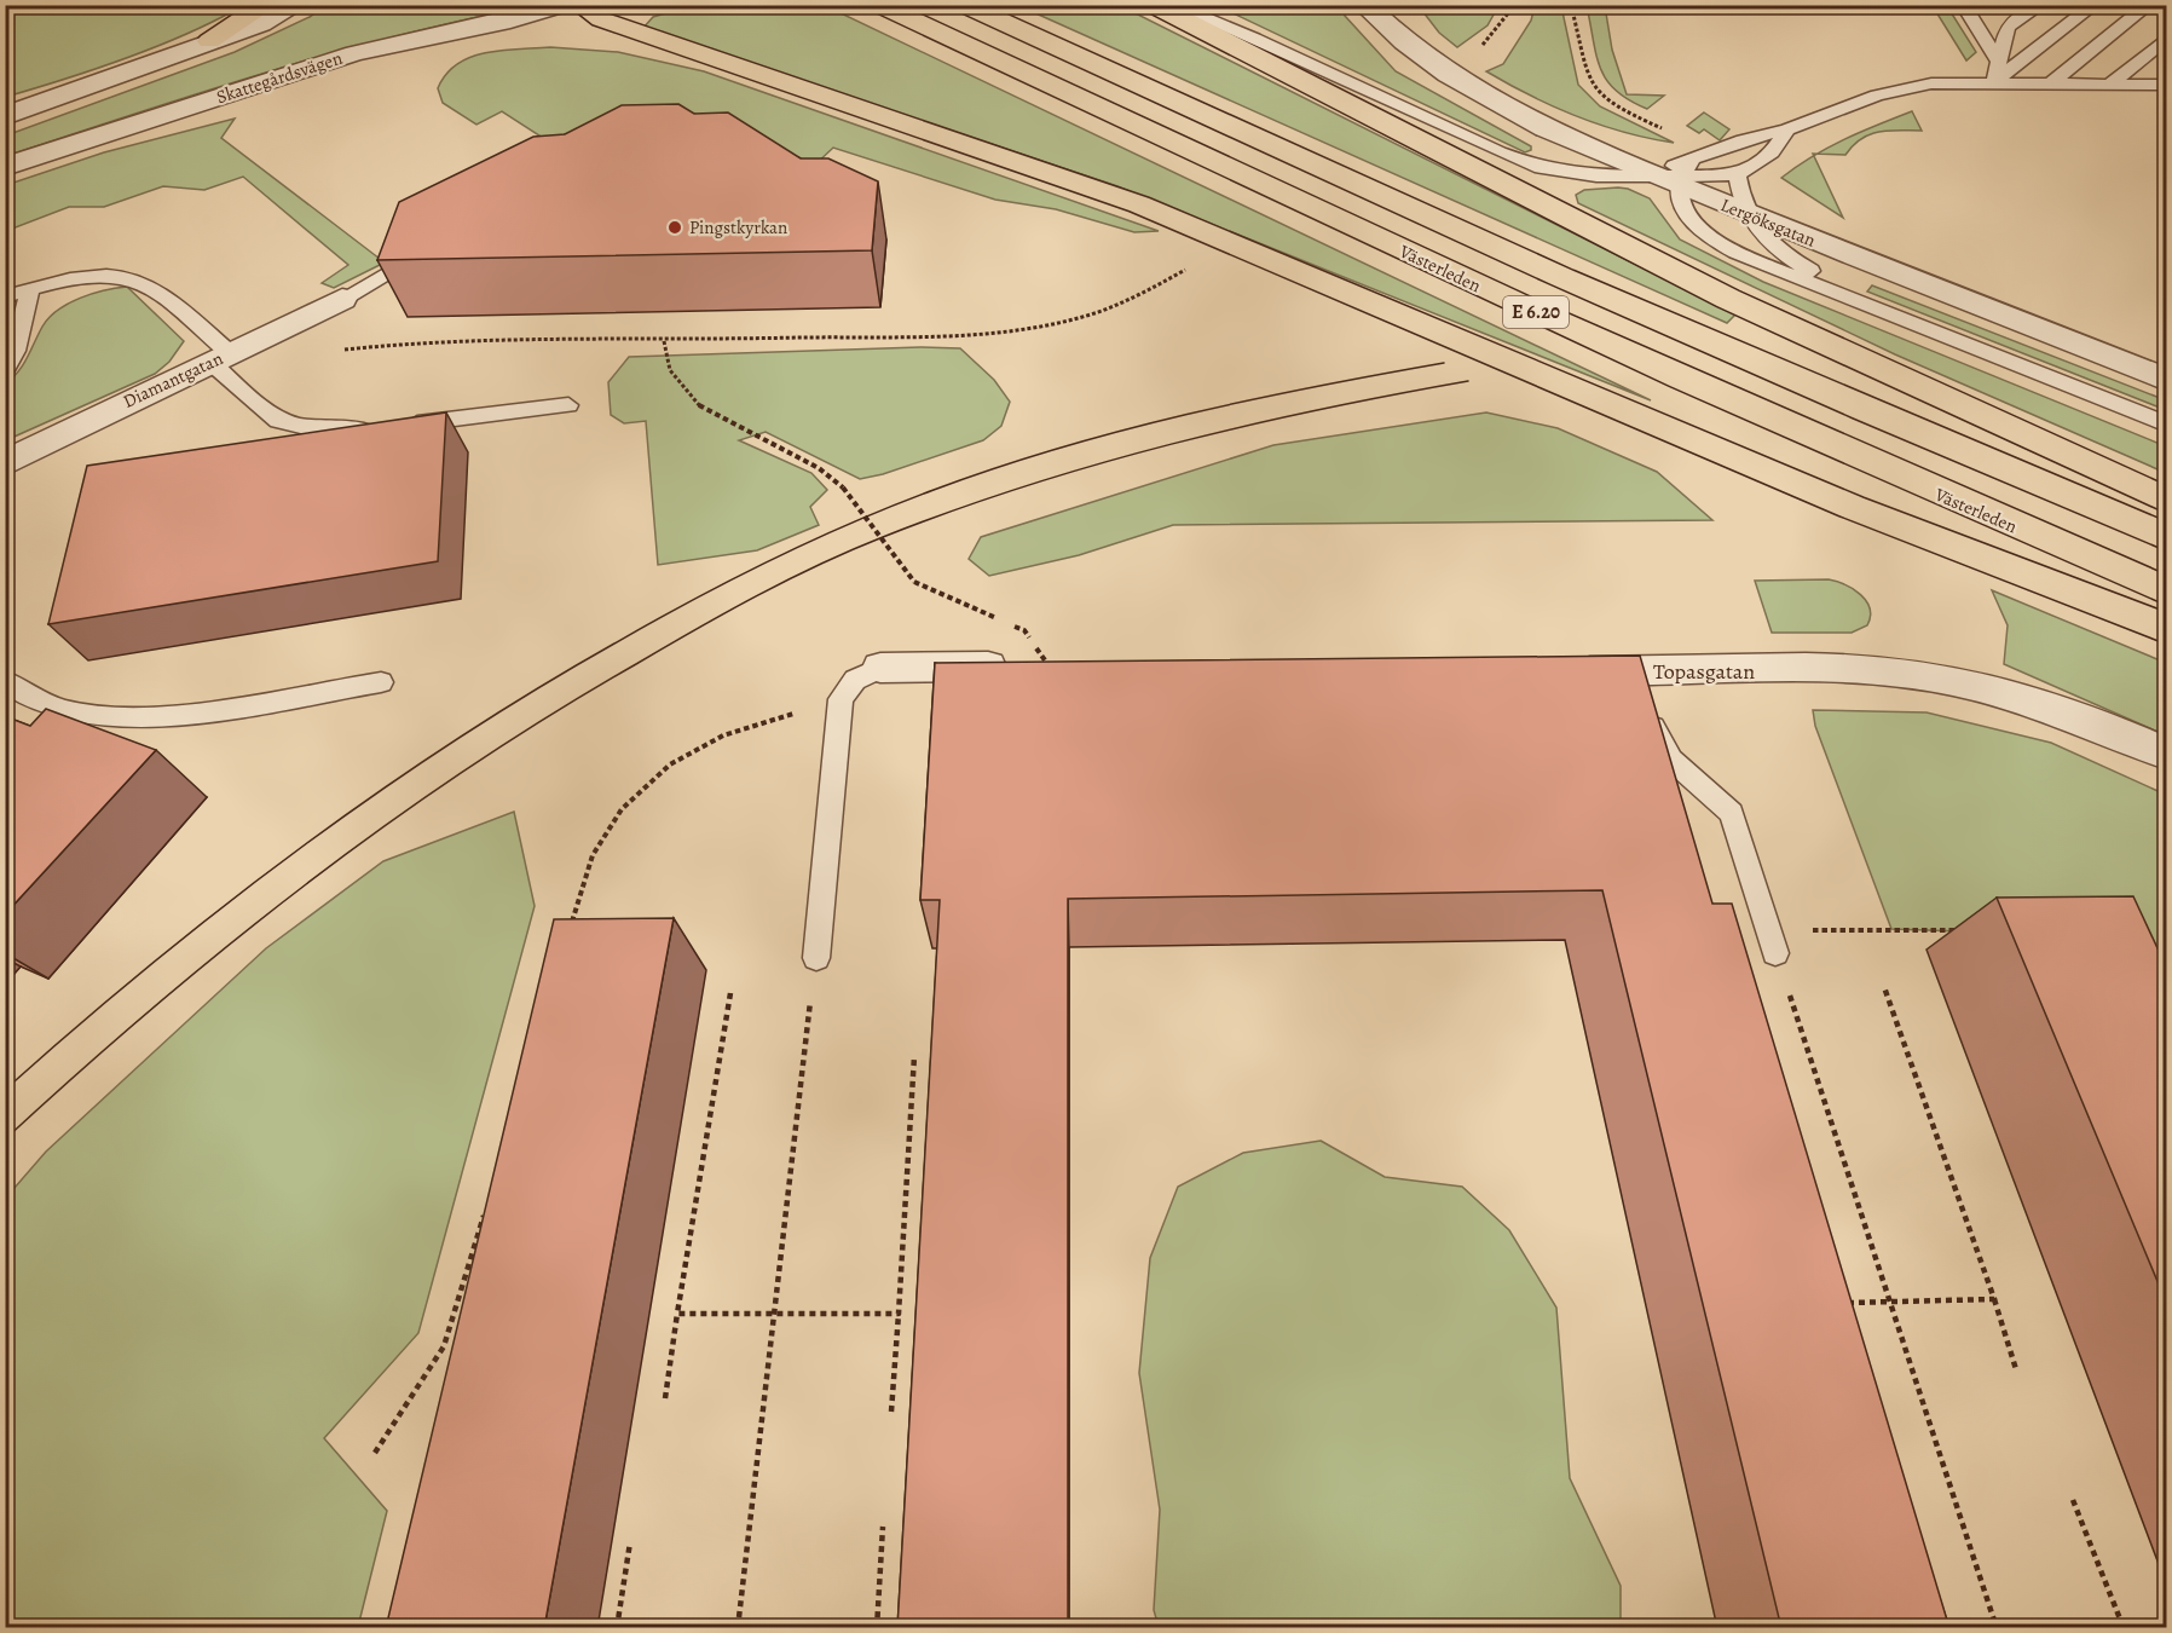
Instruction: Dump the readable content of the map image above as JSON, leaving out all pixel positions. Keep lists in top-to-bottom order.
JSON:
{
  "streets": {
    "highway": ["Västerleden", "E 6.20"],
    "street": [
      "Skattegårdsvägen",
      "Lergöksgatan",
      "Diamantgatan",
      "Topasgatan"
    ]
  },
  "places": ["Pingstkyrkan"]
}
